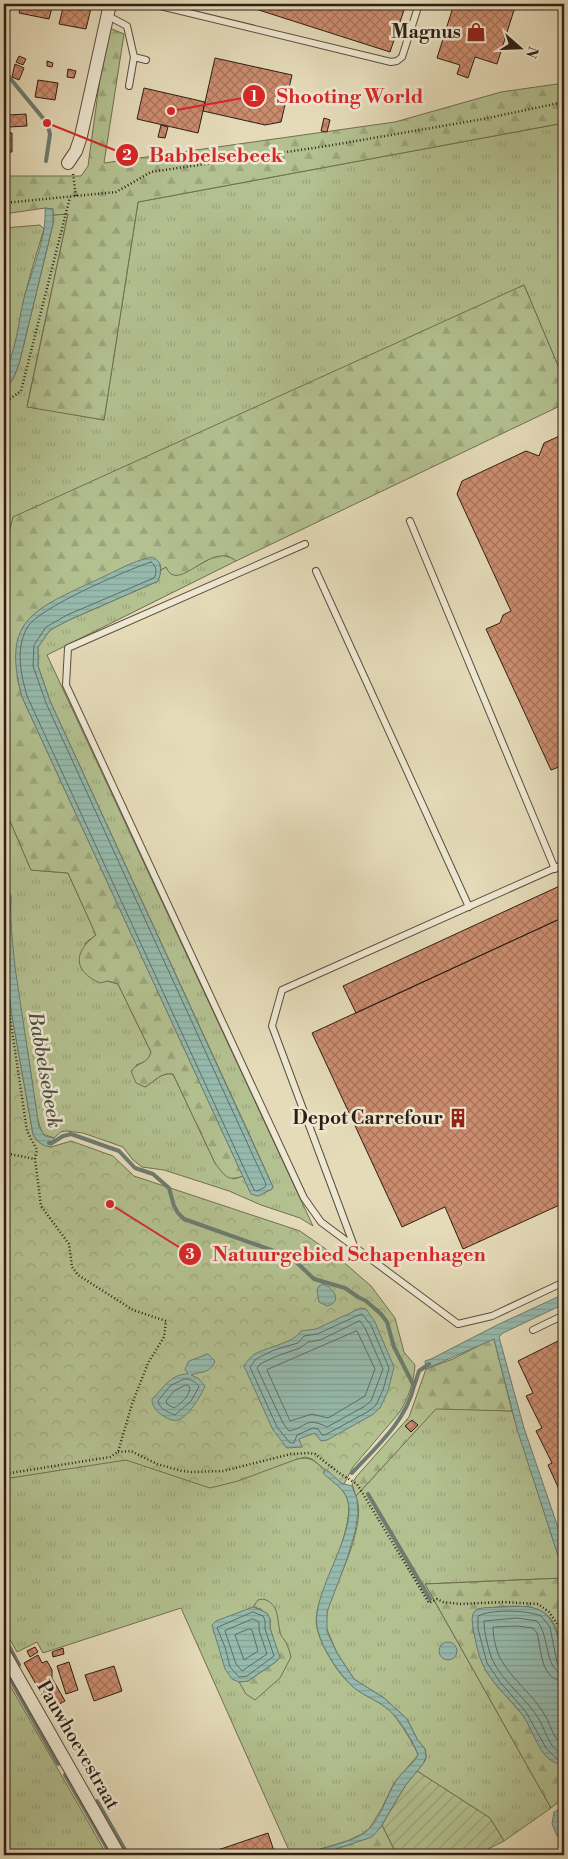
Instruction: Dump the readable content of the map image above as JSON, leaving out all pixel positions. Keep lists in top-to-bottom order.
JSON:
{
  "streets": {
    "street": ["Pauwhoevestraat"]
  },
  "water": ["Babbelsebeek"],
  "places": {
    "shop": ["Magnus"],
    "other": ["Shooting World", "Babbelsebeek", "Natuurgebied Schapenhagen"],
    "building": ["Depot Carrefour"]
  },
  "north": "right"
}
